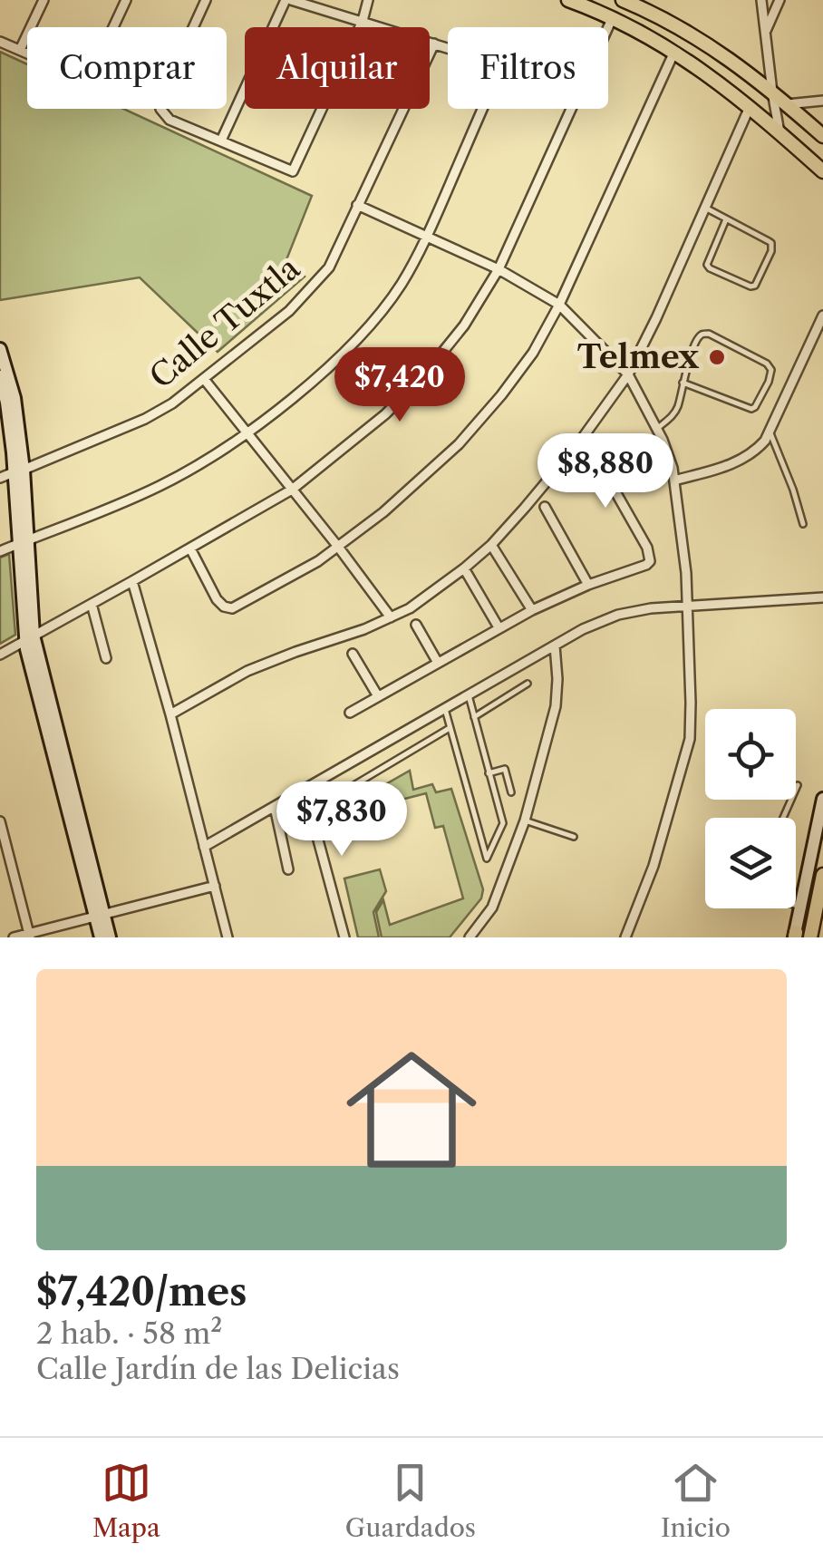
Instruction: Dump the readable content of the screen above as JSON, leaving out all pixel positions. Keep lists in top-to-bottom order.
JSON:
{
  "streets": {
    "street": ["Calle Tuxtla"]
  },
  "places": ["Telmex"],
  "page": {
    "chip": ["Comprar", "Alquilar", "Filtros"],
    "price": ["$7,420", "$8,880", "$7,830"],
    "list": [
      {
        "name": "$7,420/mes",
        "note": "2 hab. · 58 m² · Calle Jardín de las Delicias"
      }
    ],
    "tabs": ["Mapa", "Guardados", "Inicio"]
  }
}
